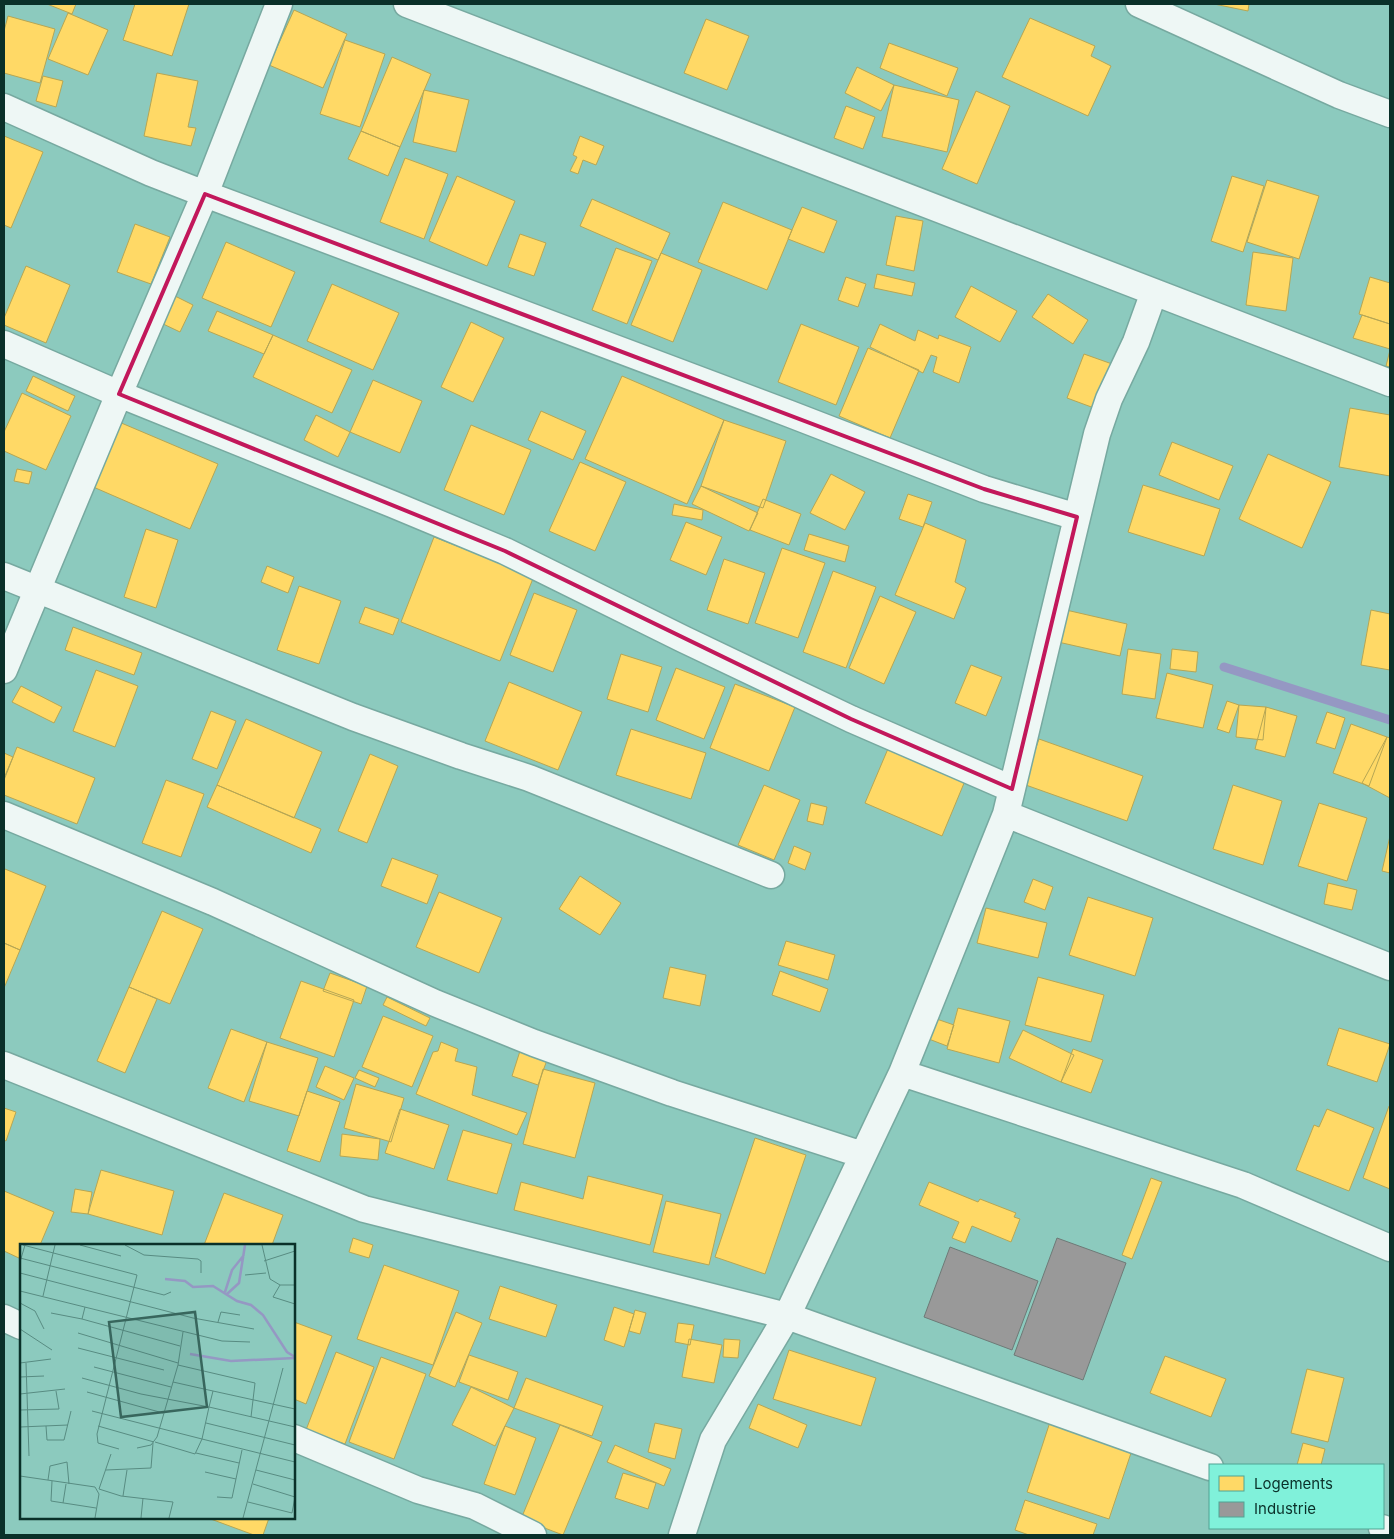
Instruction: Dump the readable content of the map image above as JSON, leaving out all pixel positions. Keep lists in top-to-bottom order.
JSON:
{
  "legend": ["Logements", "Industrie"]
}
